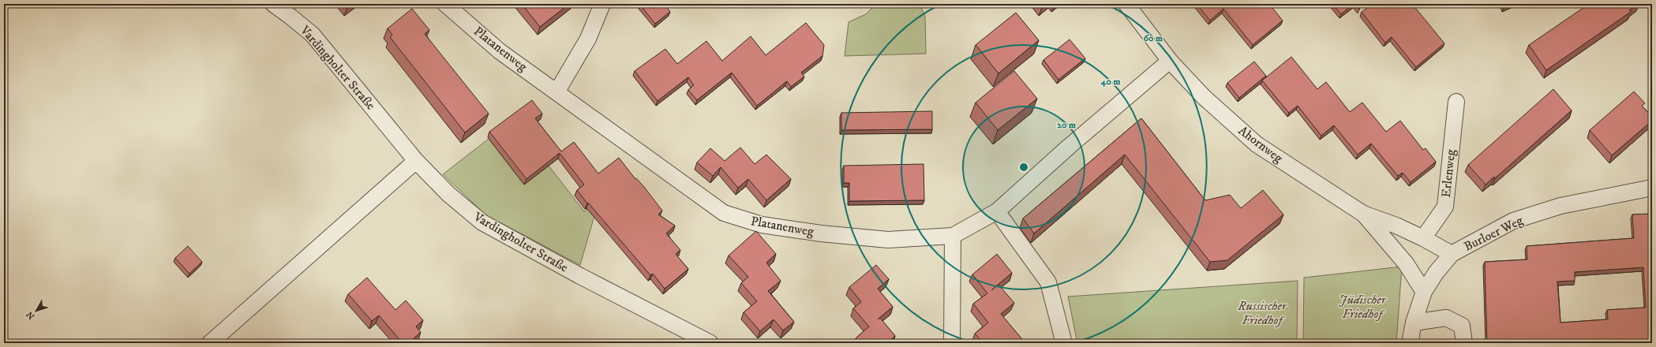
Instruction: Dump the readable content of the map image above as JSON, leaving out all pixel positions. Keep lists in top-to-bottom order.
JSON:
{
  "streets": {
    "street": [
      "Platanenweg",
      "Vardingholter Straße",
      "Ahornweg",
      "Erlenweg",
      "Burloer Weg"
    ]
  },
  "crossings": [
    ["Platanenweg", "Ahornweg"],
    ["Ahornweg", "Erlenweg"],
    ["Ahornweg", "Burloer Weg"]
  ],
  "parks": ["Jüdischer Friedhof", "Russischer Friedhof"],
  "north": "bottom left",
  "rings": ["60 m", "40 m", "20 m"]
}
